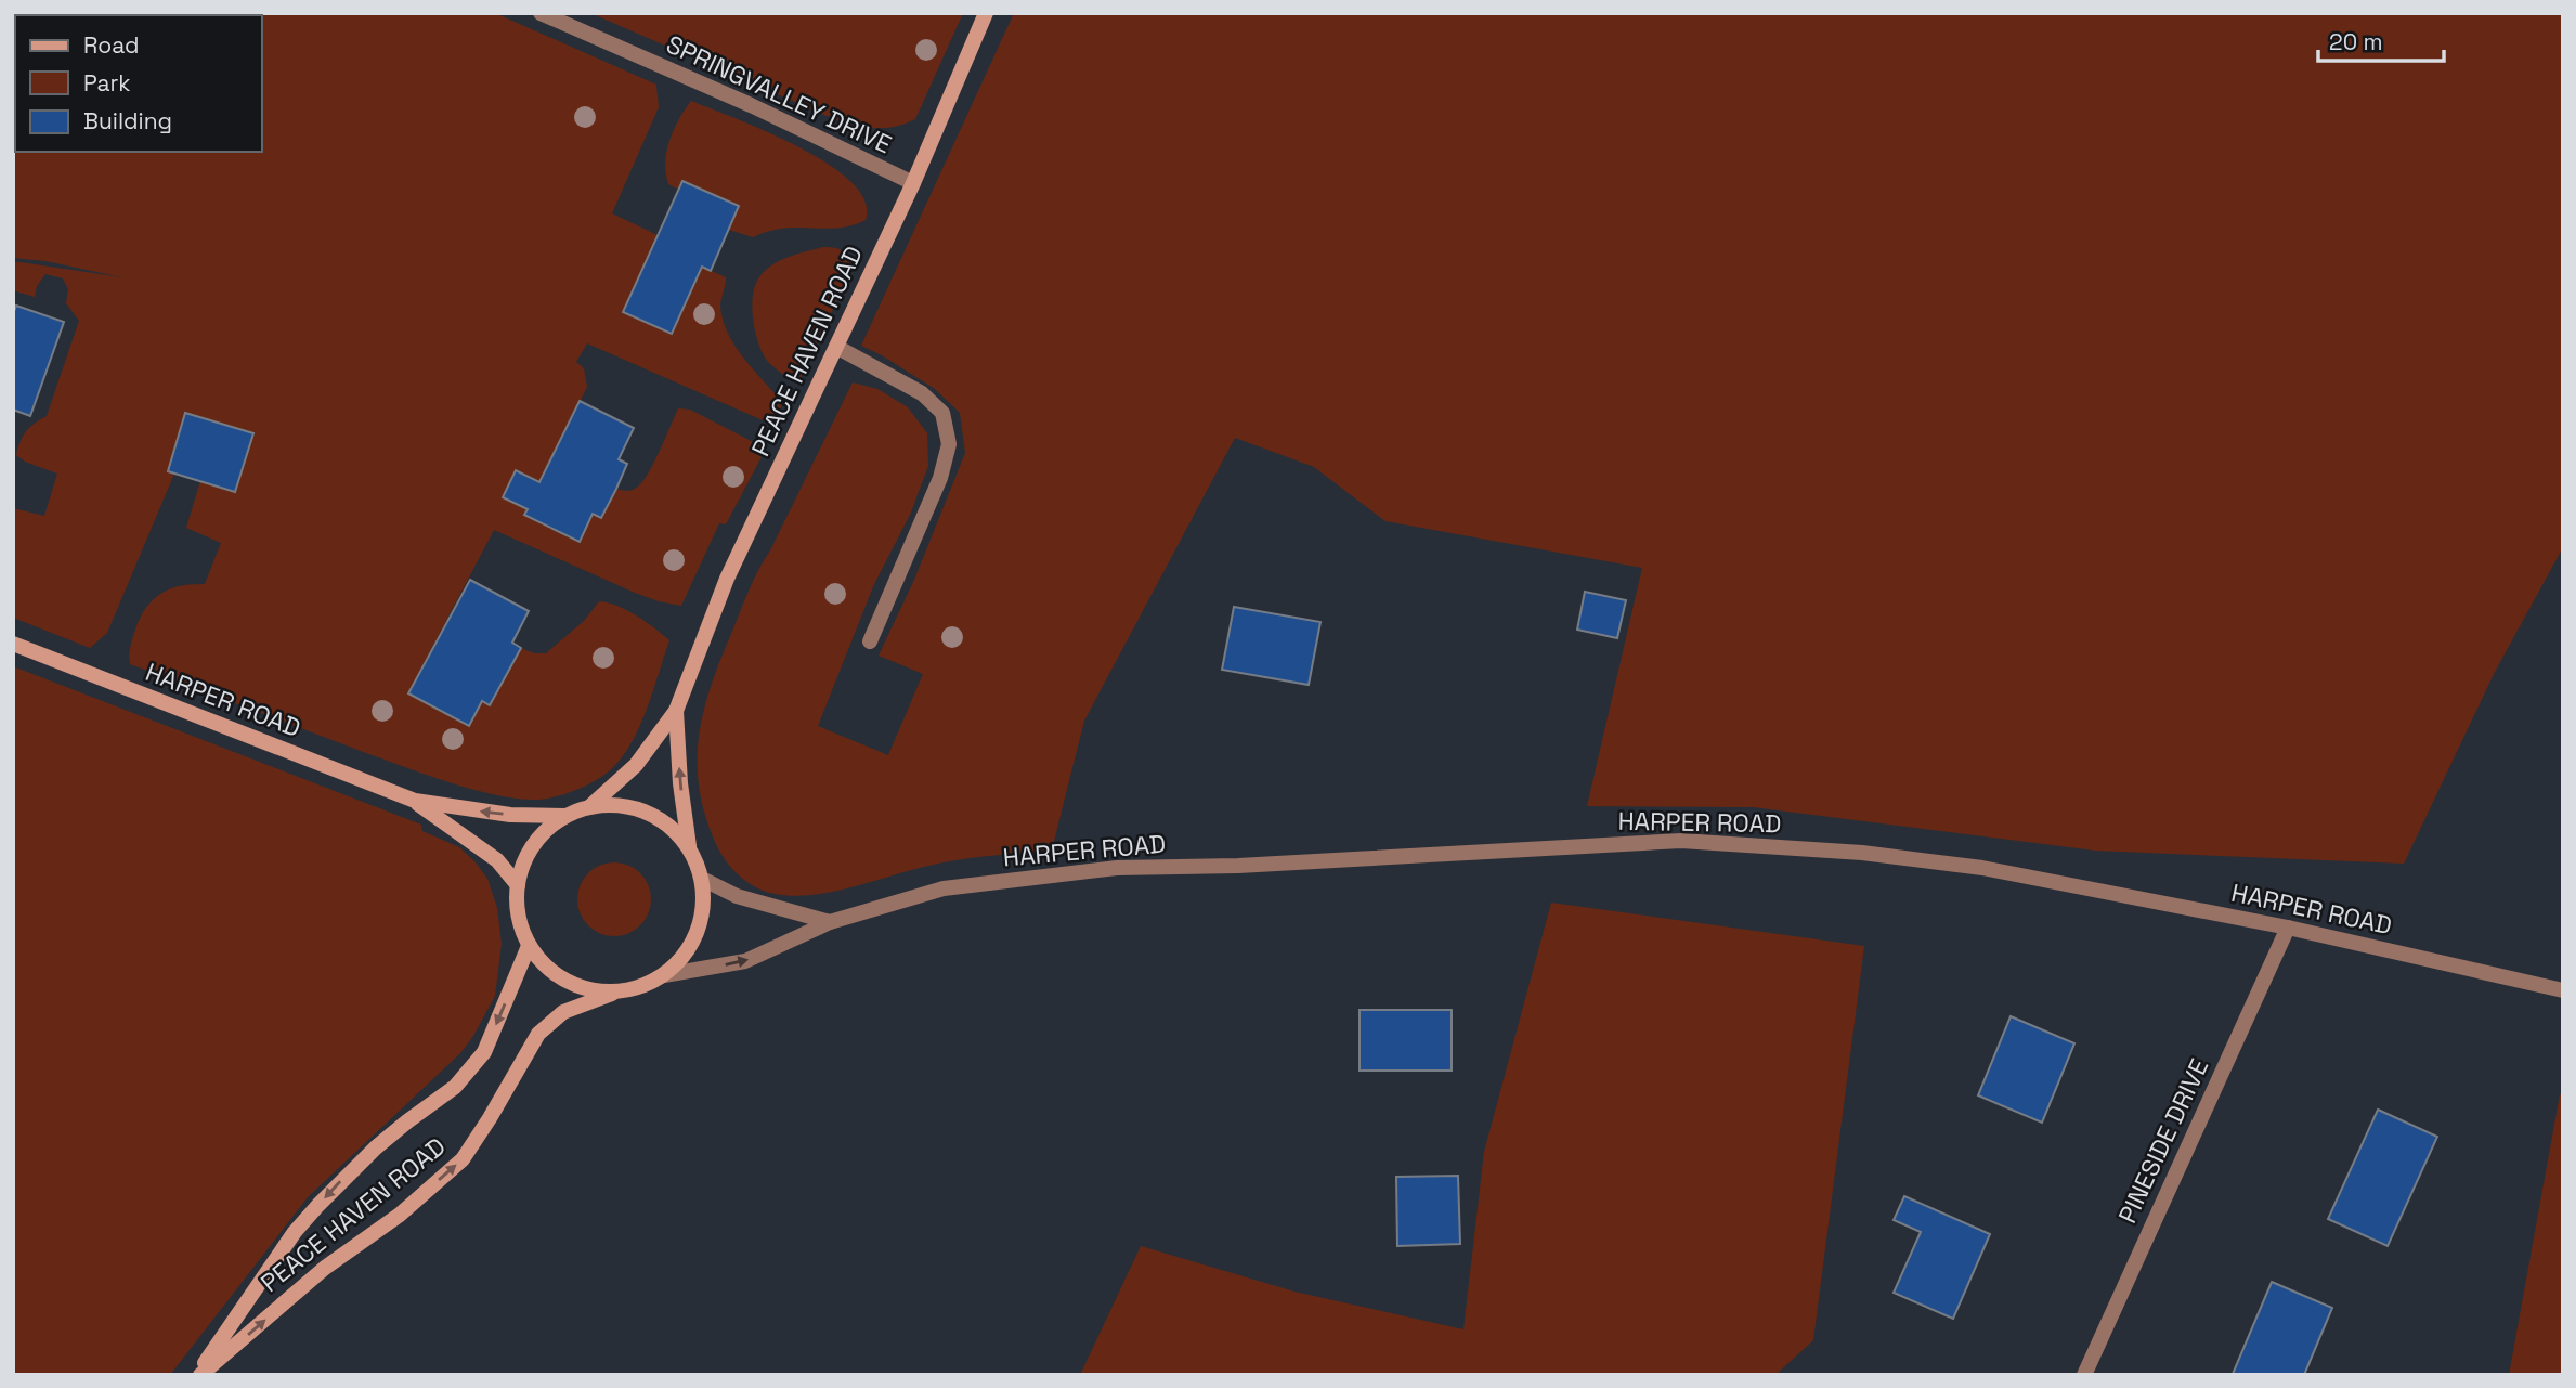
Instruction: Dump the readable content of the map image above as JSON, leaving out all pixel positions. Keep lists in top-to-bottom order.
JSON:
{
  "streets": {
    "main road": ["PEACE HAVEN ROAD", "HARPER ROAD"],
    "street": ["SPRINGVALLEY DRIVE", "PINESIDE DRIVE"]
  },
  "crossings": [
    ["SPRINGVALLEY DRIVE", "PEACE HAVEN ROAD"],
    ["PEACE HAVEN ROAD", "HARPER ROAD"],
    ["HARPER ROAD", "PINESIDE DRIVE"]
  ],
  "legend": ["Road", "Park", "Building"],
  "scale_bar": "20 m"
}
